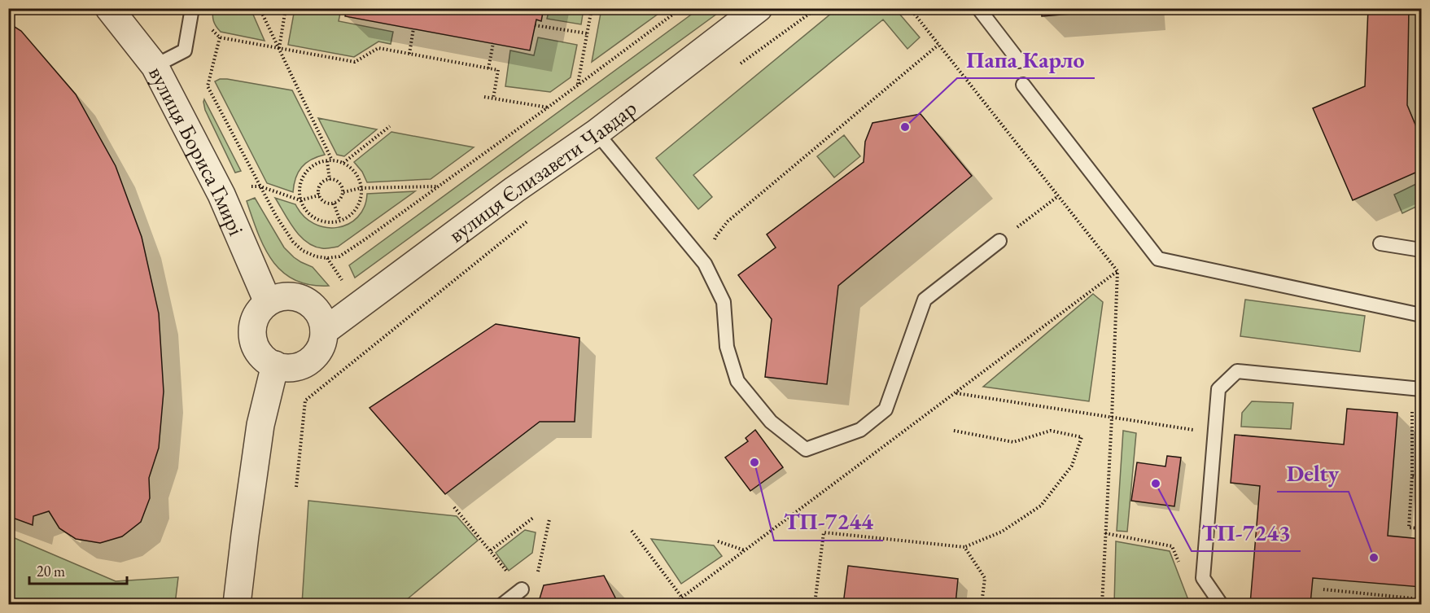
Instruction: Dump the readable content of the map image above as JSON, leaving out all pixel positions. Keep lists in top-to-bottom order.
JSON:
{
  "streets": {
    "street": ["вулиця Бориса Гмирі", "вулиця Єлизавети Чавдар"]
  },
  "crossings": [
    ["вулиця Бориса Гмирі", "вулиця Єлизавети Чавдар"]
  ],
  "places": [
    "Папа Карло",
    "ТП-7244",
    "ТП-7243",
    "Delty"
  ],
  "scale_bar": "20 m"
}
